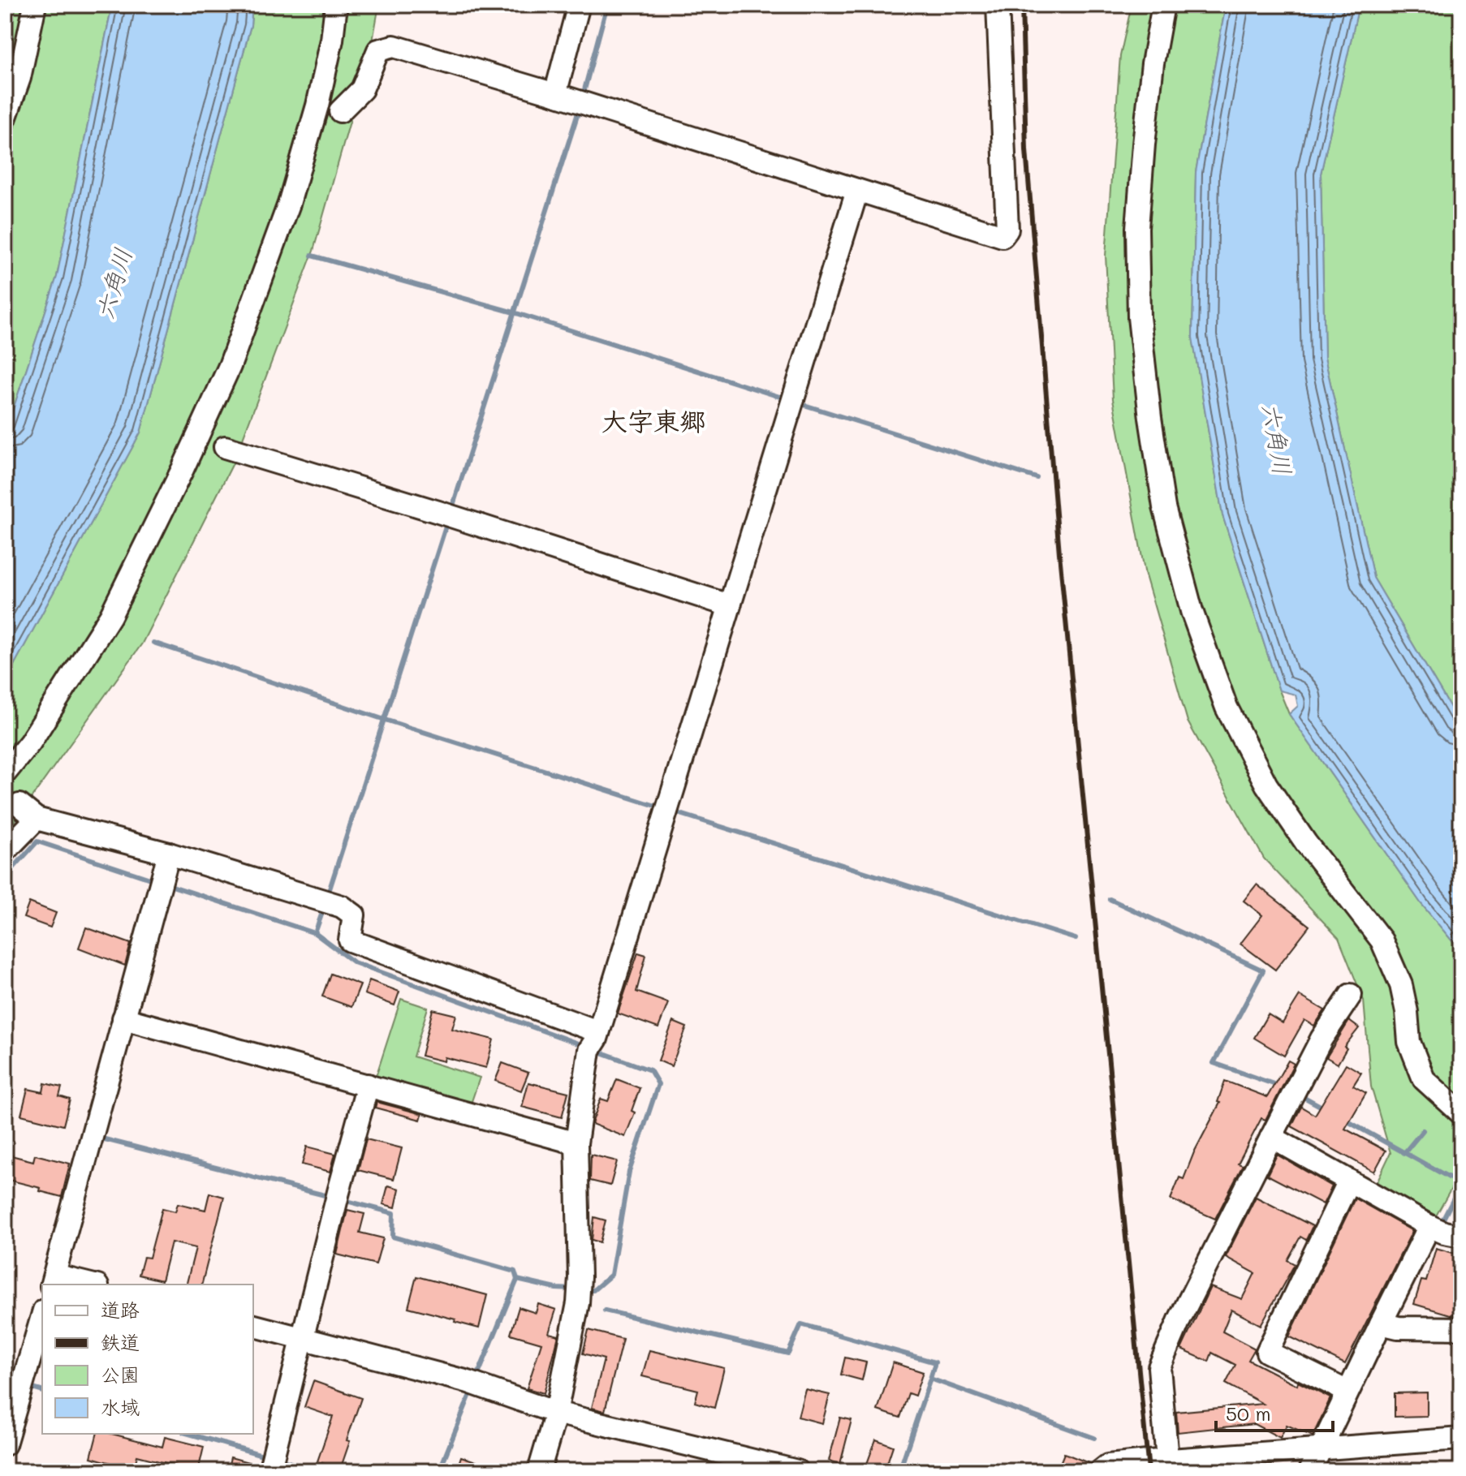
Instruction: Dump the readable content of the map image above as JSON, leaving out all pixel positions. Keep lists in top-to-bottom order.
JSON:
{
  "districts": ["大字東郷"],
  "water": ["六角川"],
  "legend": [
    "道路",
    "鉄道",
    "公園",
    "水域"
  ],
  "scale_bar": "50 m"
}
